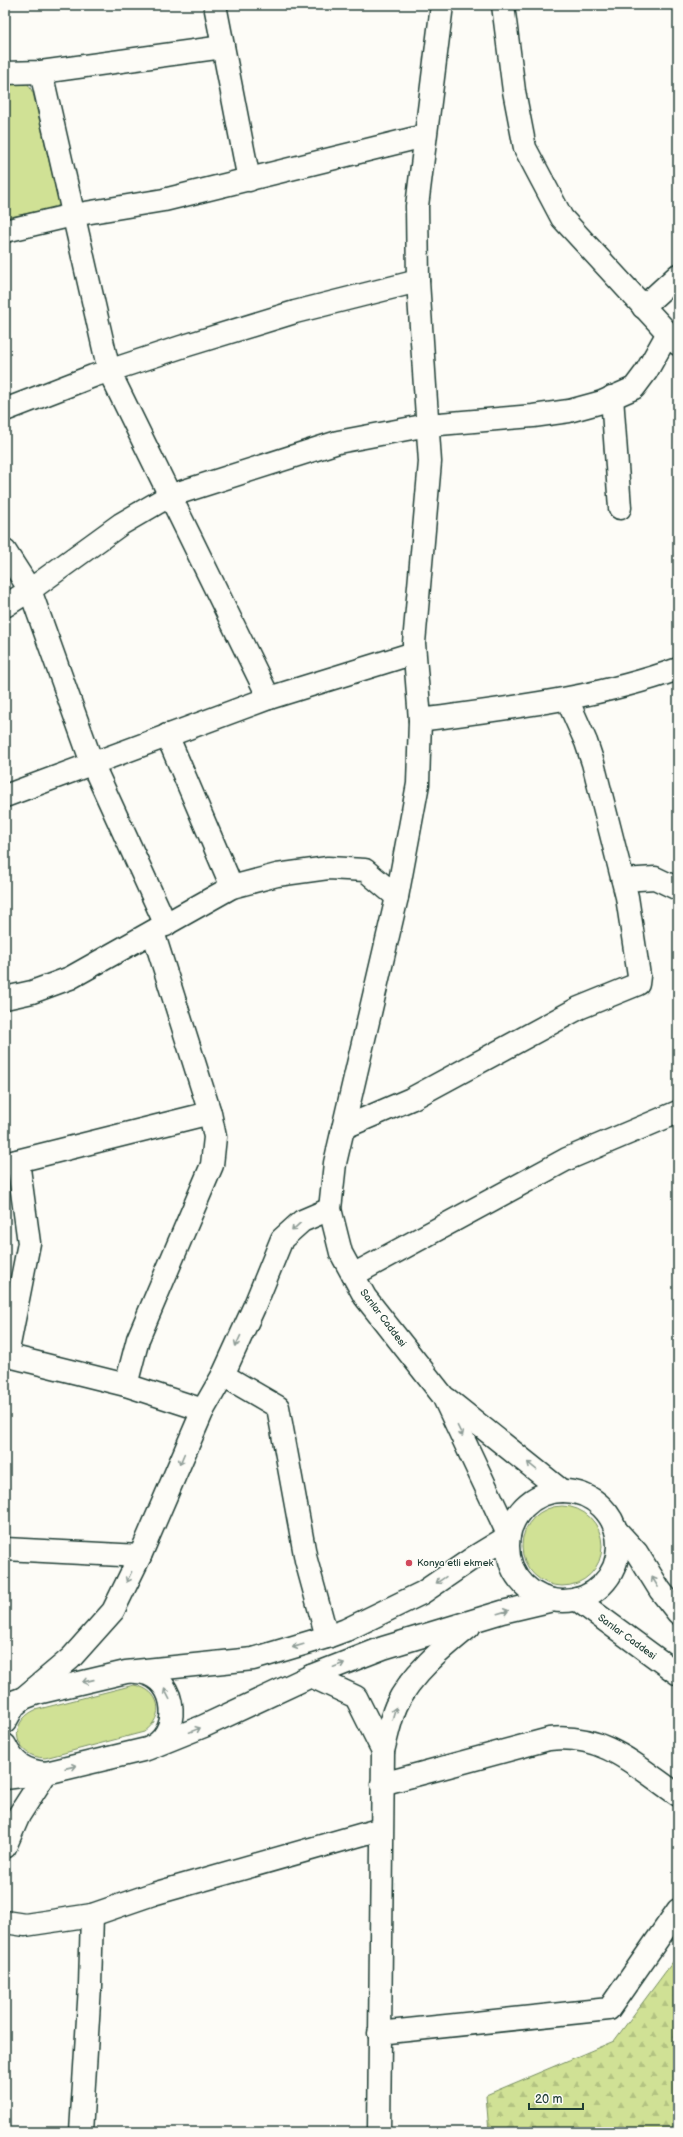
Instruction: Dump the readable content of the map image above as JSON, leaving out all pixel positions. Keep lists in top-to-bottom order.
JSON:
{
  "streets": {
    "street": ["Sarılar Caddesi"]
  },
  "places": ["Konya etli ekmek"],
  "scale_bar": "20 m"
}
